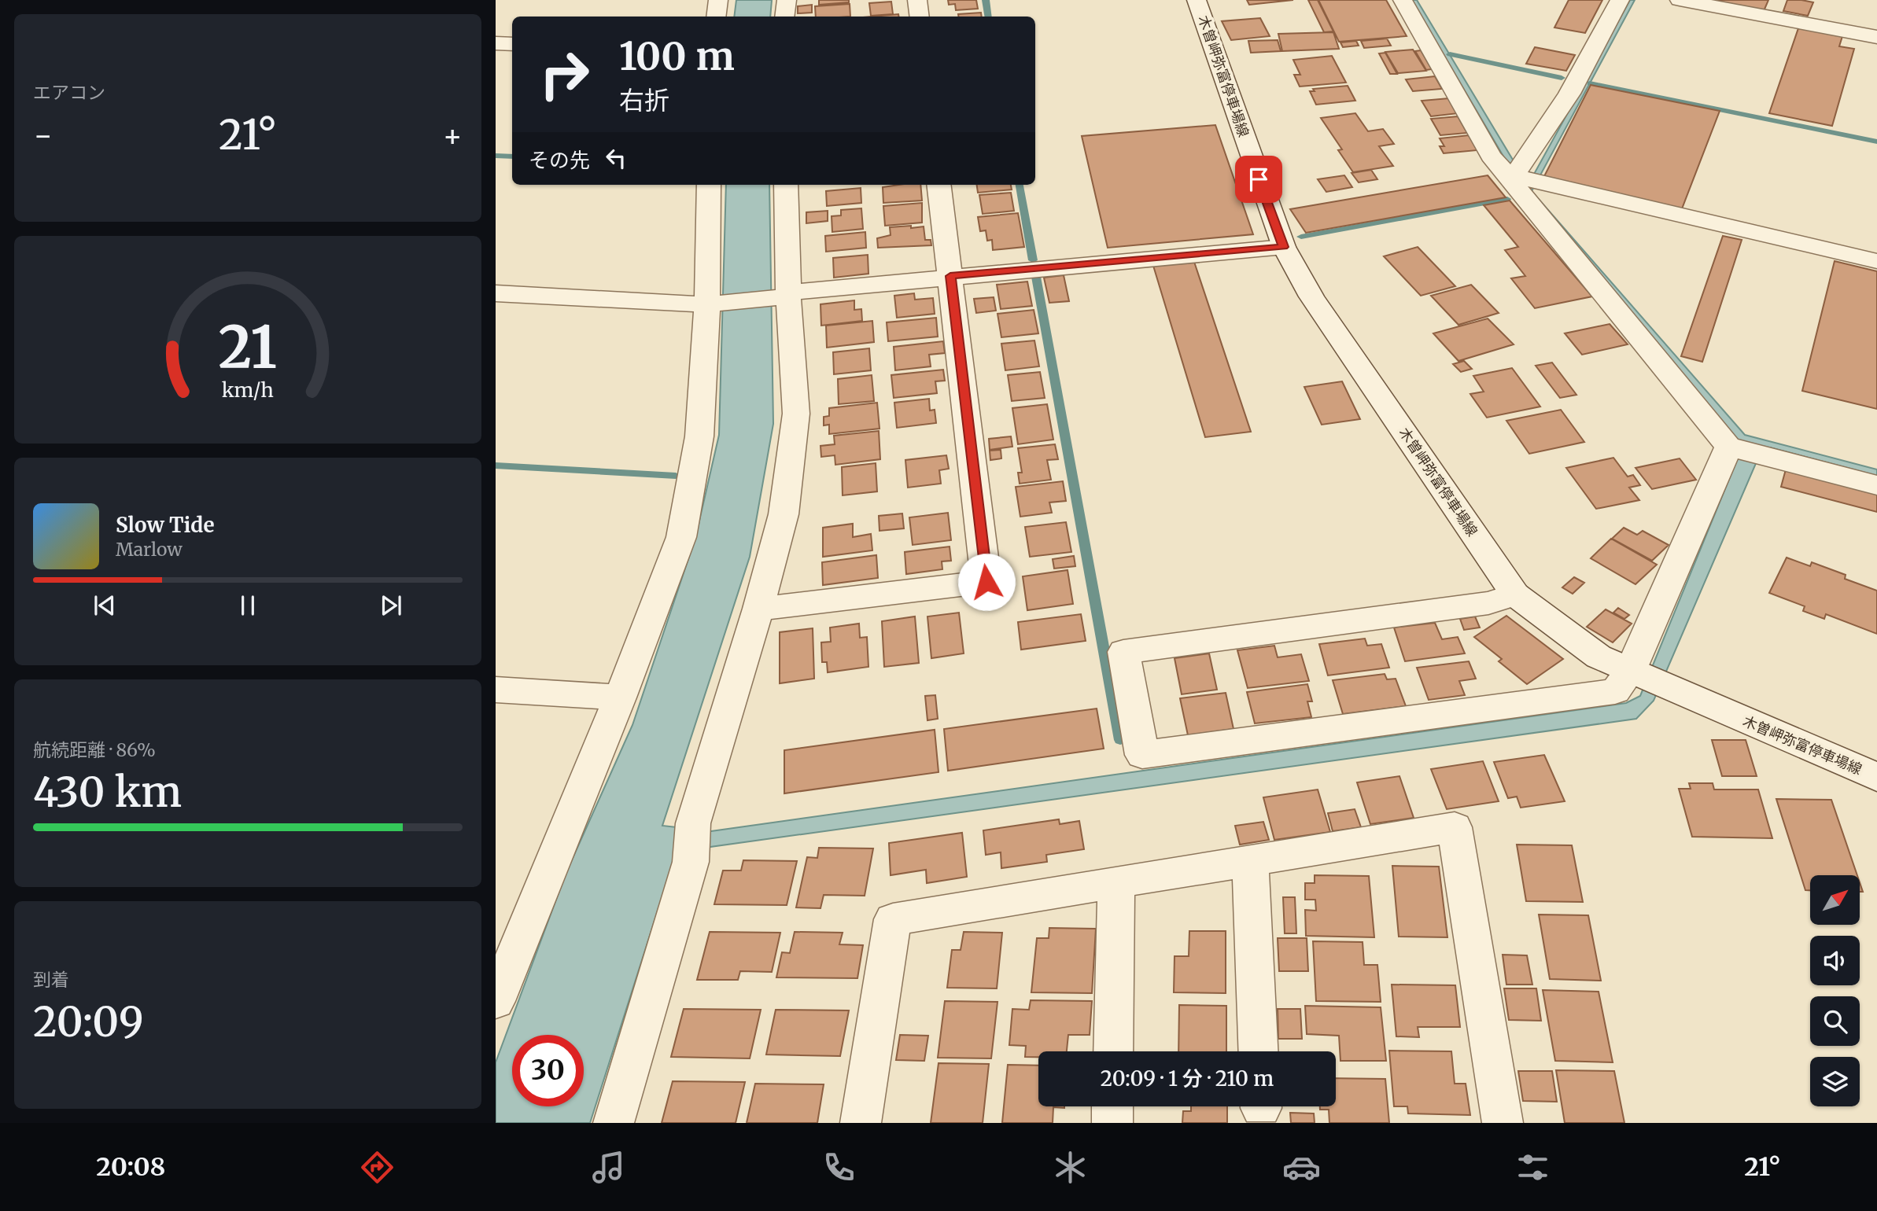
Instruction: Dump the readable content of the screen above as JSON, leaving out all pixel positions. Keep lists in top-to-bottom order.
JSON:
{
  "streets": {
    "street": ["木曽岬弥富停車場線"]
  },
  "north": "top right",
  "page": {
    "tile": [
      "エアコン",
      ["航続距離 · 86%", "430 km"],
      ["到着", "20:09"]
    ],
    "turn": ["100 m", "右折"],
    "heat": ["−", "21°", "+"],
    "then": "その先",
    "song": ["Slow Tide", "Marlow"],
    "limit": "30",
    "trip": "20:09 · 1 分 · 210 m",
    "tabs": ["20:08", "21°"],
    "gauge": ["21", "km/h"]
  }
}
